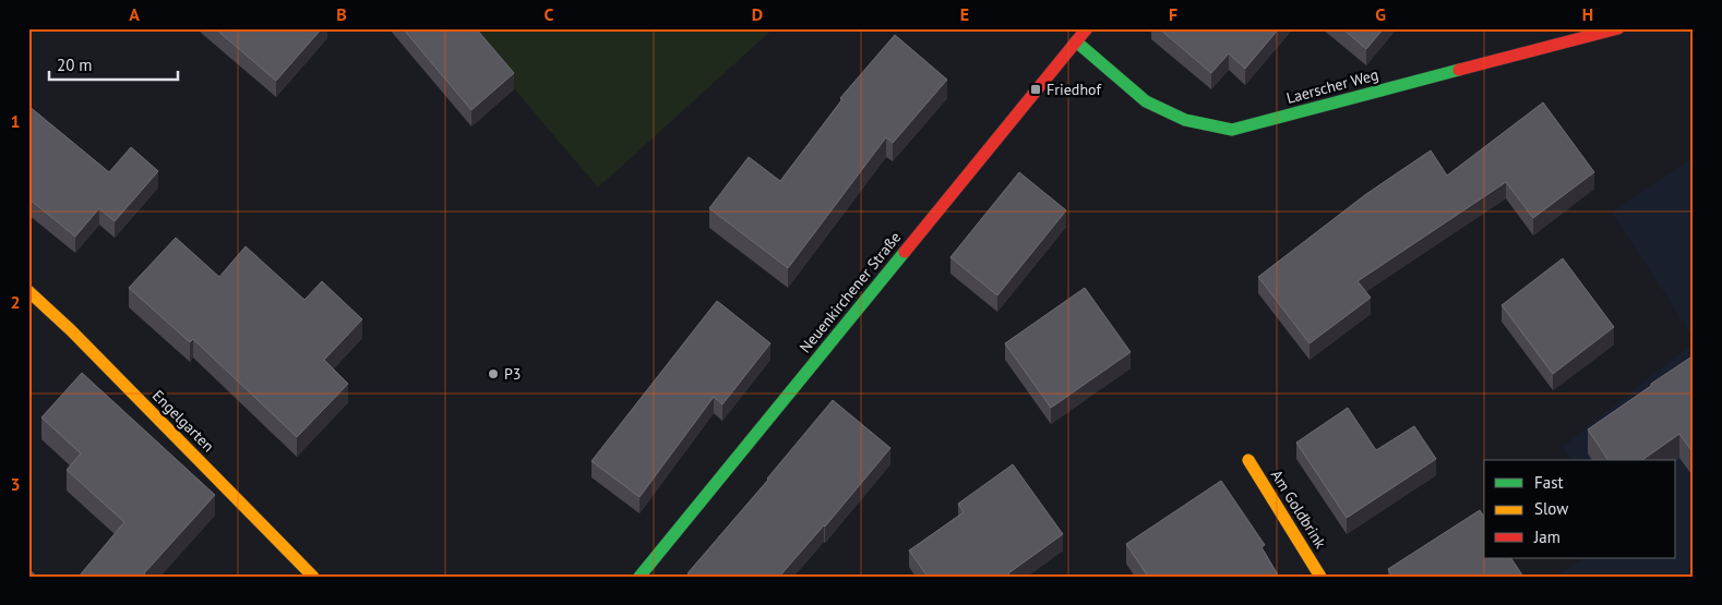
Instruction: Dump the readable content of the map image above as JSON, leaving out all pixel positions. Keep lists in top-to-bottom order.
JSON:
{
  "streets": {
    "street": [
      "Laerscher Weg",
      "Neuenkirchener Straße",
      "Engelgarten",
      "Am Goldbrink"
    ]
  },
  "crossings": [
    ["Laerscher Weg", "Neuenkirchener Straße"]
  ],
  "places": {
    "transit": ["Friedhof"],
    "other": ["P3"]
  },
  "legend": ["Fast", "Slow", "Jam"],
  "scale_bar": "20 m",
  "grid": {
    "columns": [
      "A",
      "B",
      "C",
      "D",
      "E",
      "F",
      "G",
      "H"
    ],
    "rows": ["1", "2", "3"]
  }
}
